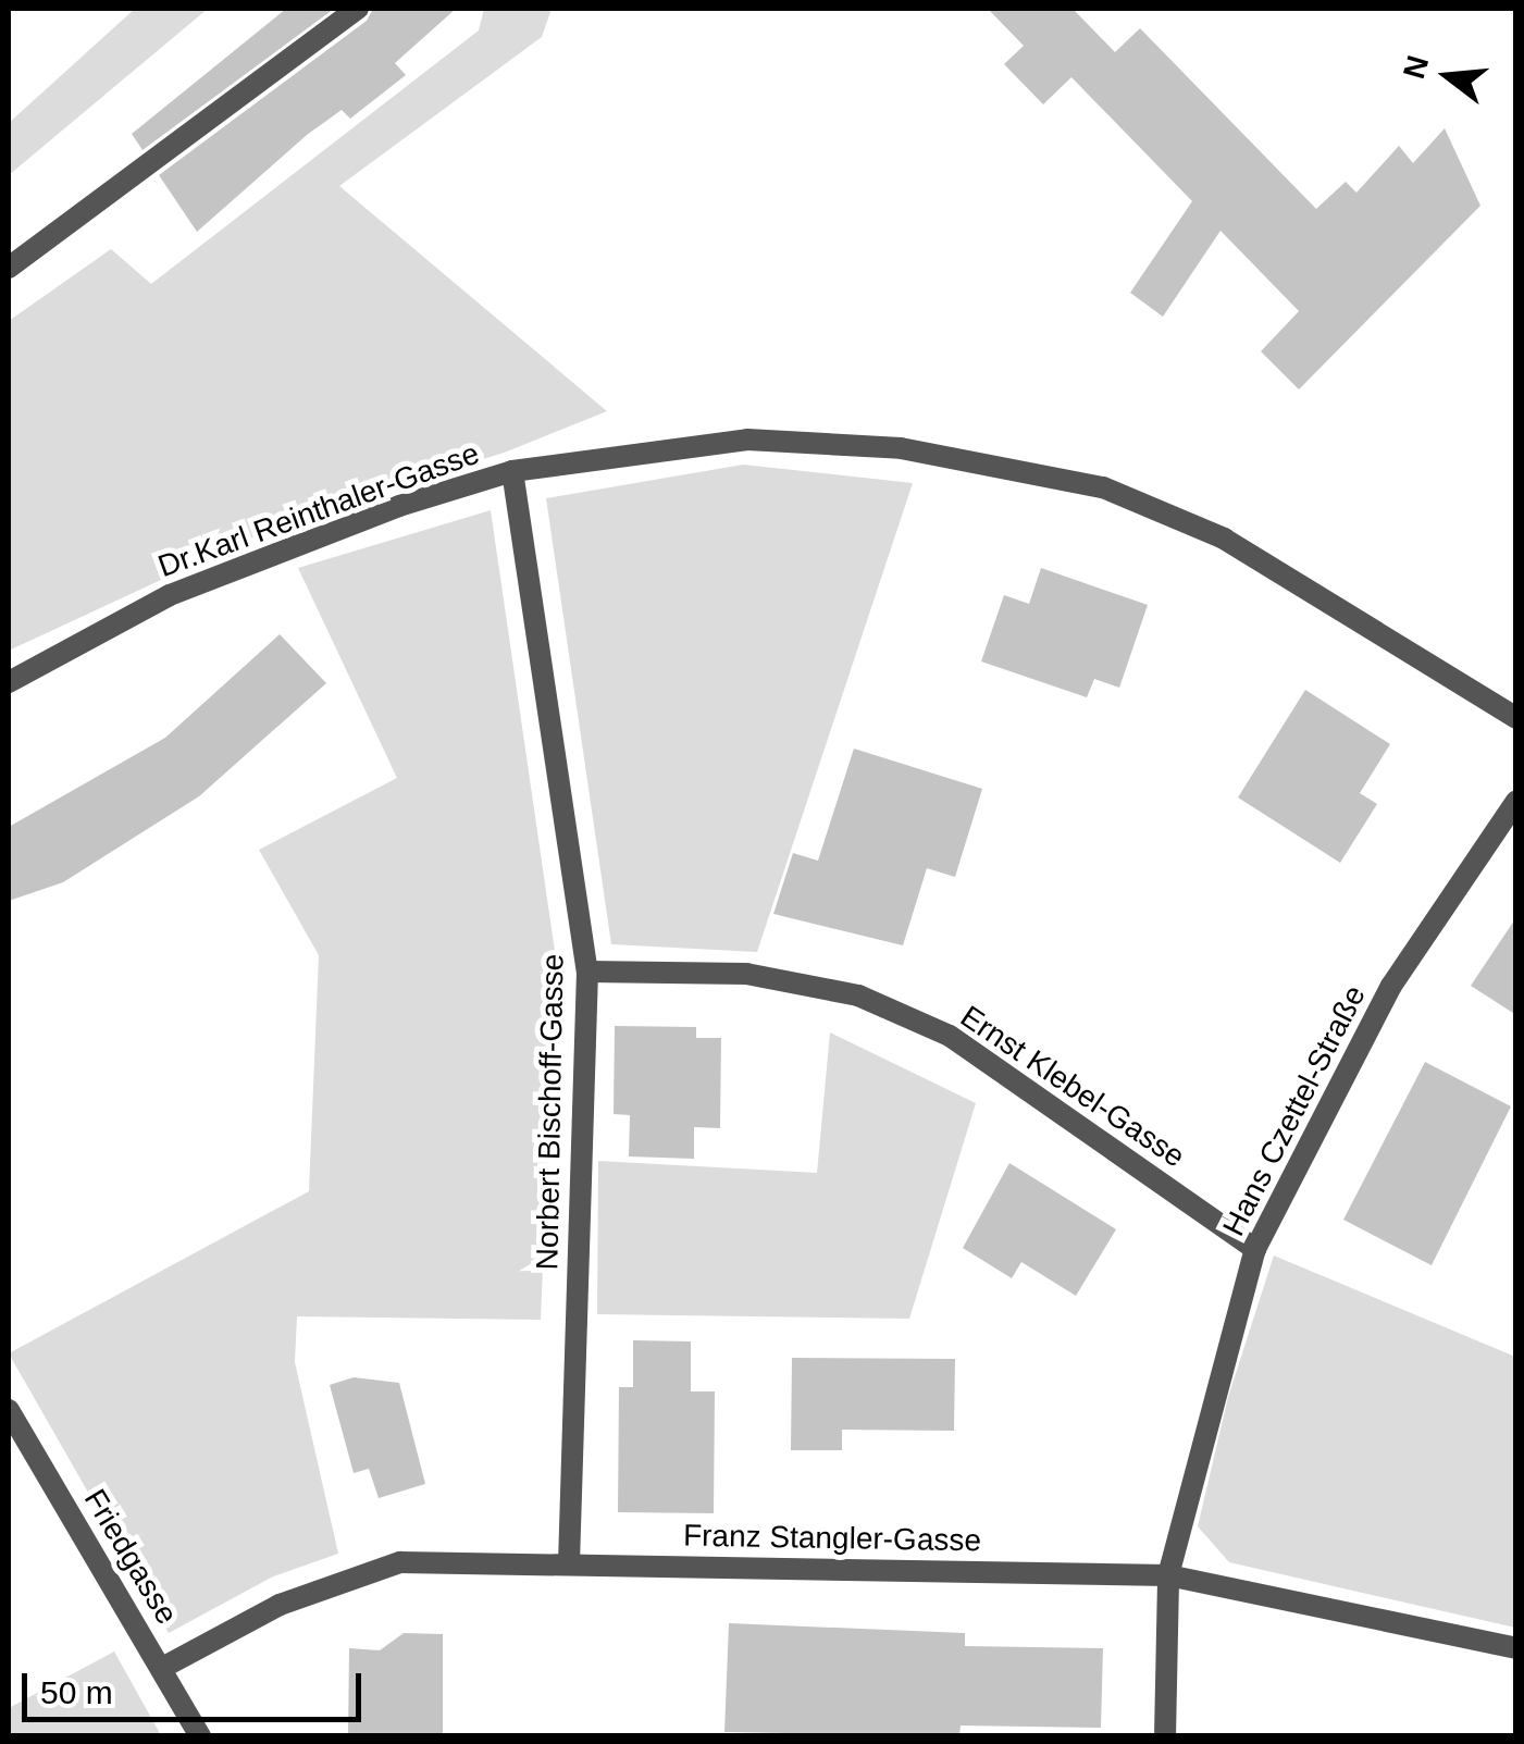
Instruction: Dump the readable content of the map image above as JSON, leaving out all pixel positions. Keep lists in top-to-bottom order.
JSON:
{
  "streets": {
    "street": [
      "Dr.Karl Reinthaler-Gasse",
      "Ernst Klebel-Gasse",
      "Hans Czettel-Straße",
      "Norbert Bischoff-Gasse",
      "Franz Stangler-Gasse",
      "Friedgasse"
    ]
  },
  "crossings": [
    ["Dr.Karl Reinthaler-Gasse", "Norbert Bischoff-Gasse"],
    ["Ernst Klebel-Gasse", "Hans Czettel-Straße"],
    ["Ernst Klebel-Gasse", "Norbert Bischoff-Gasse"],
    ["Hans Czettel-Straße", "Franz Stangler-Gasse"],
    ["Norbert Bischoff-Gasse", "Franz Stangler-Gasse"],
    ["Franz Stangler-Gasse", "Friedgasse"]
  ],
  "scale_bar": "50 m",
  "north": "left"
}
